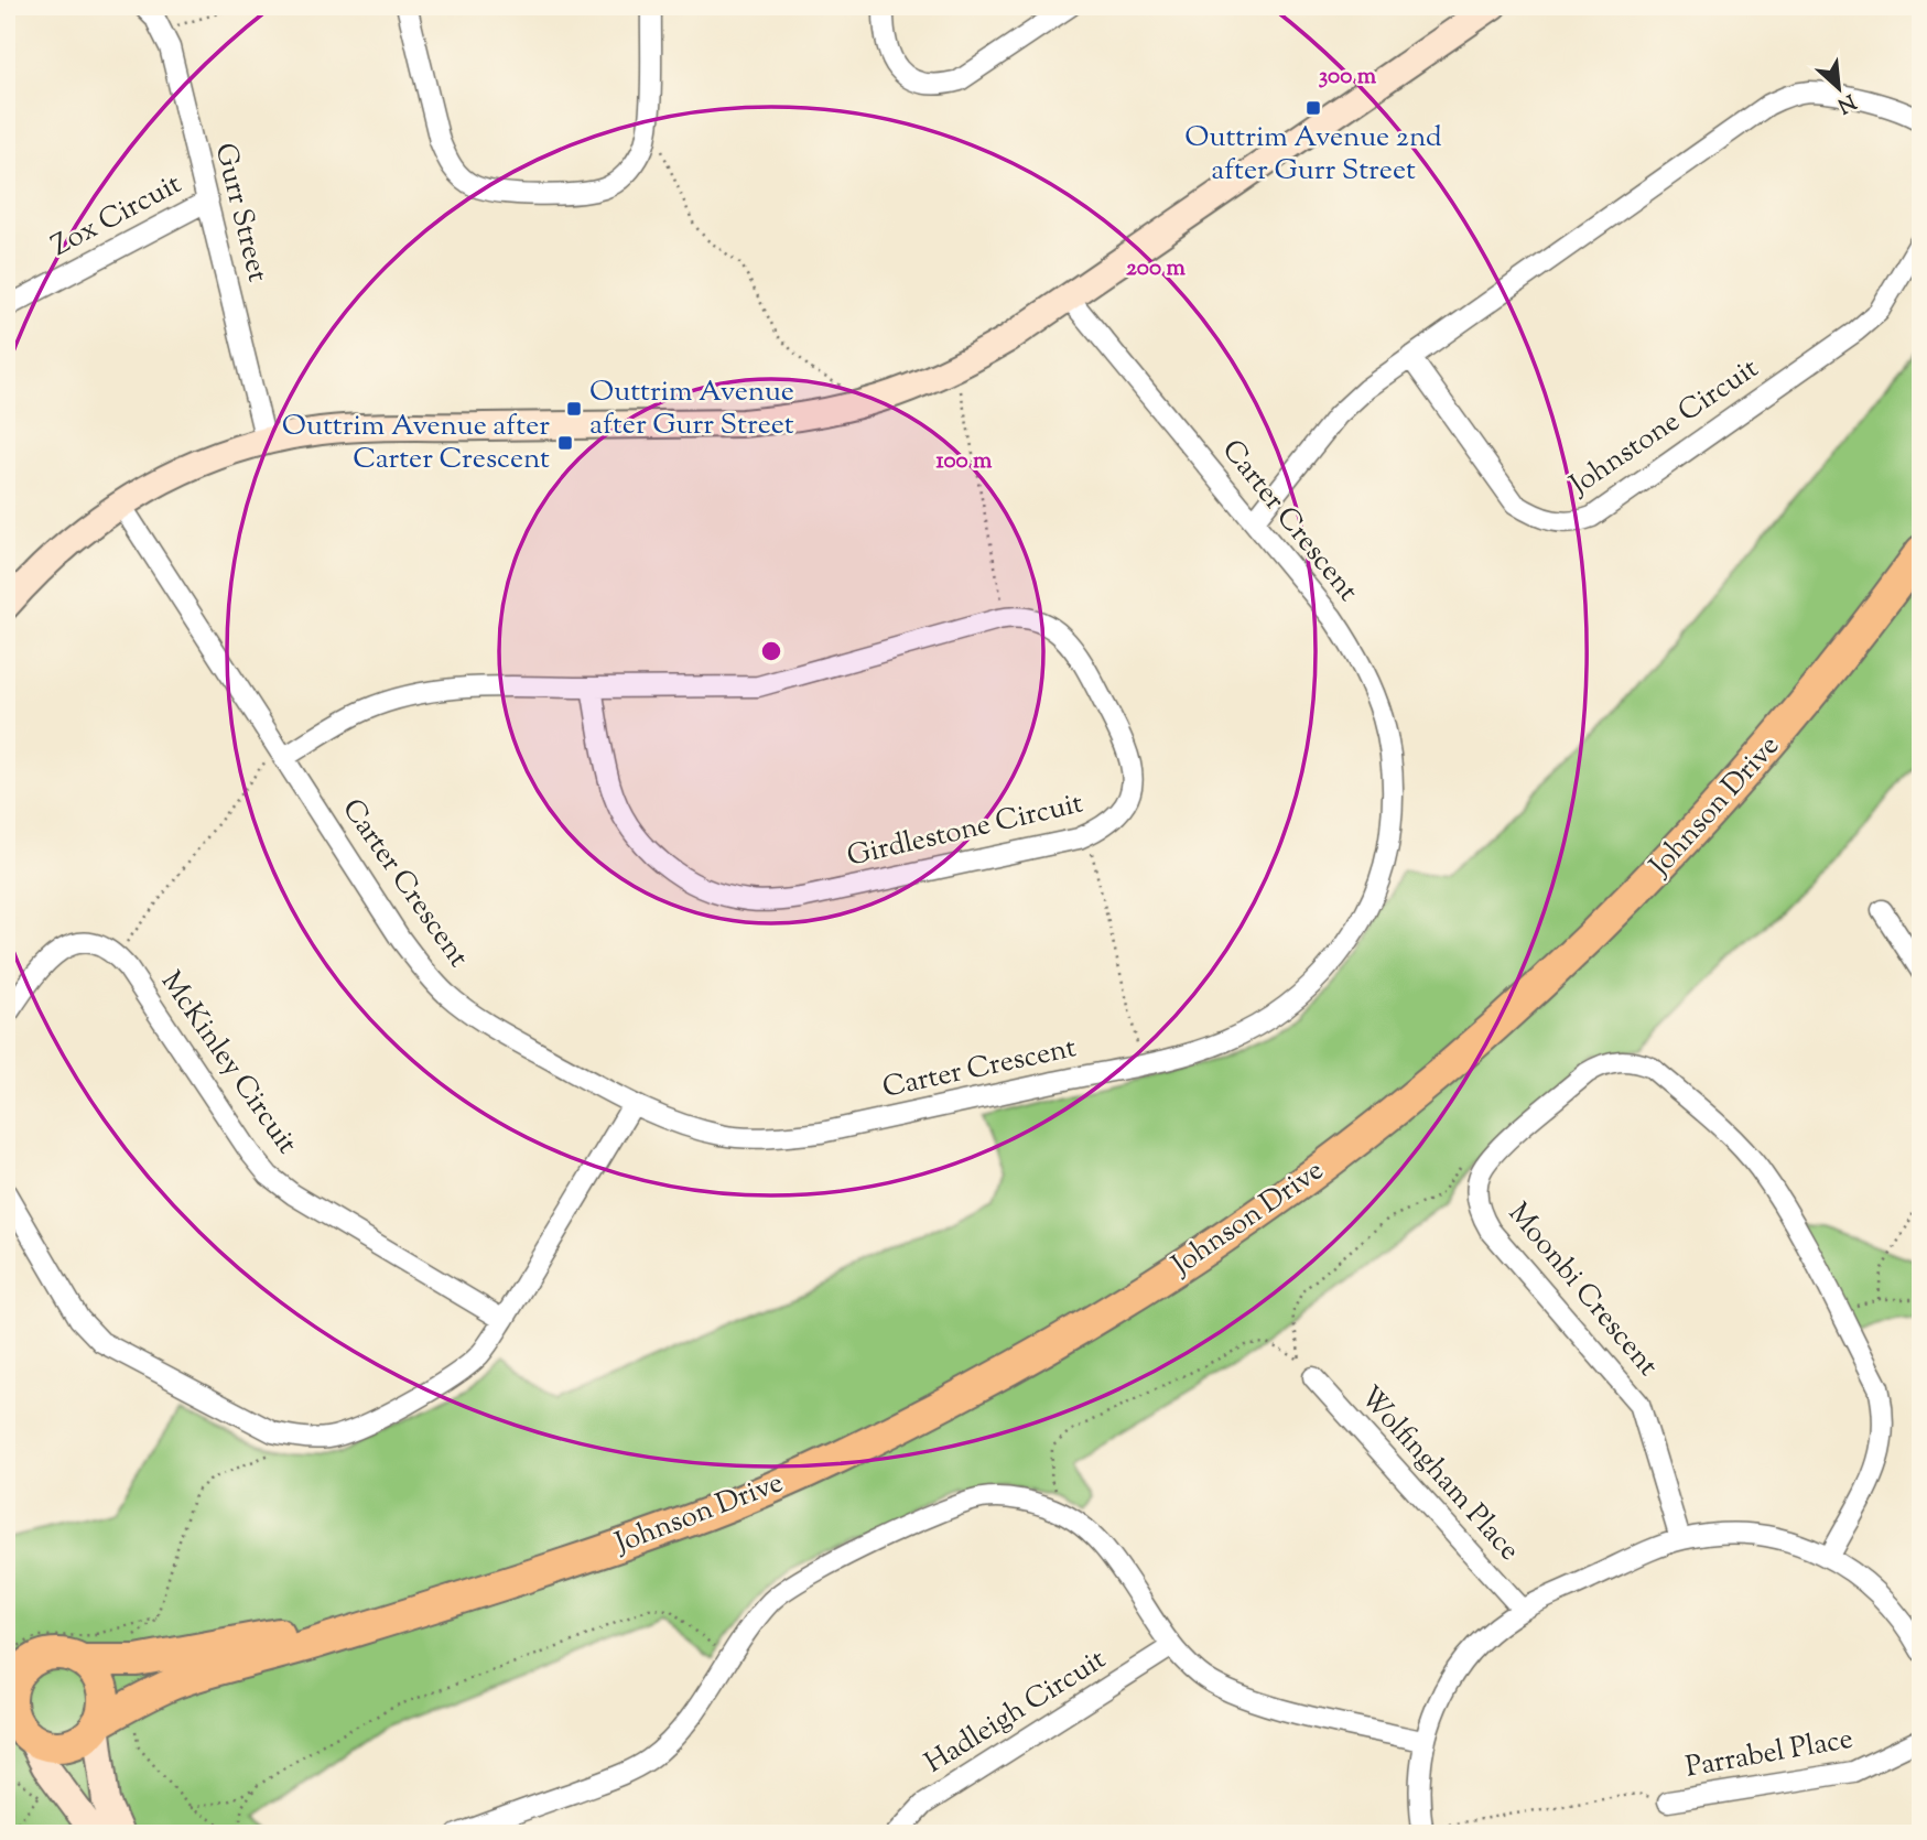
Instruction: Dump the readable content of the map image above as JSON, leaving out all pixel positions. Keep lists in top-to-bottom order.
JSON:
{
  "streets": {
    "main road": ["Johnson Drive"],
    "street": [
      "Gurr Street",
      "Zox Circuit",
      "Johnstone Circuit",
      "Carter Crescent",
      "Girdlestone Circuit",
      "McKinley Circuit",
      "Moonbi Crescent",
      "Wolfingham Place",
      "Hadleigh Circuit",
      "Parrabel Place"
    ]
  },
  "crossings": [
    ["Gurr Street", "Zox Circuit"],
    ["Carter Crescent", "Girdlestone Circuit"]
  ],
  "places": {
    "transit": ["Outtrim Avenue 2nd after Gurr Street", "Outtrim Avenue after Gurr Street", "Outtrim Avenue after Carter Crescent"]
  },
  "north": "bottom right",
  "rings": ["300 m", "200 m", "100 m"]
}
